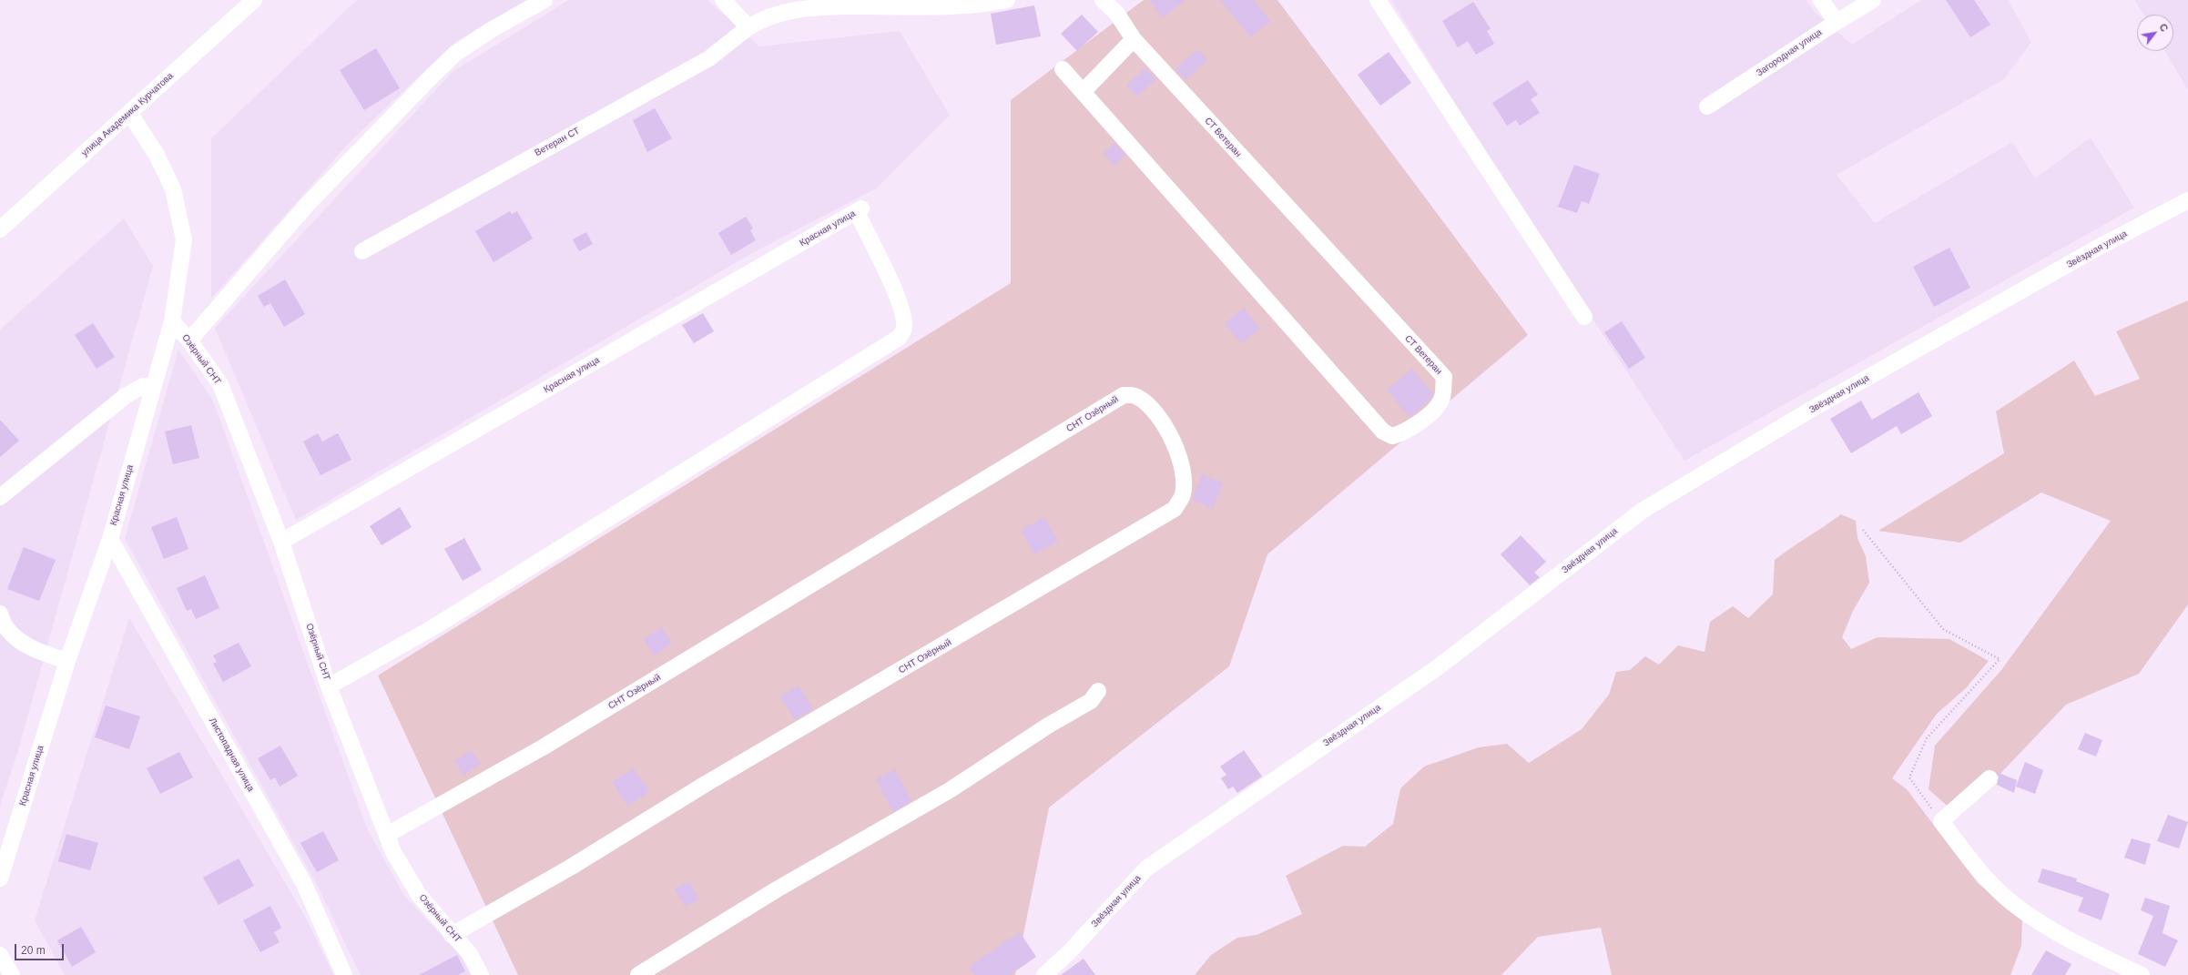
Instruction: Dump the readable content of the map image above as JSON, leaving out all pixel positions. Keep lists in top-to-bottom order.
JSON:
{
  "streets": {
    "street": [
      "Загородная улица",
      "улица Академика Курчатова",
      "СТ Ветеран",
      "Ветеран СТ",
      "Красная улица",
      "Звёздная улица",
      "Озёрный СНТ",
      "СНТ Озёрный",
      "Листопадная улица"
    ]
  },
  "crossings": [
    ["улица Академика Курчатова", "Красная улица"],
    ["Красная улица", "Озёрный СНТ"],
    ["Красная улица", "Листопадная улица"],
    ["Озёрный СНТ", "СНТ Озёрный"]
  ],
  "scale_bar": "20 m",
  "north": "top right"
}
